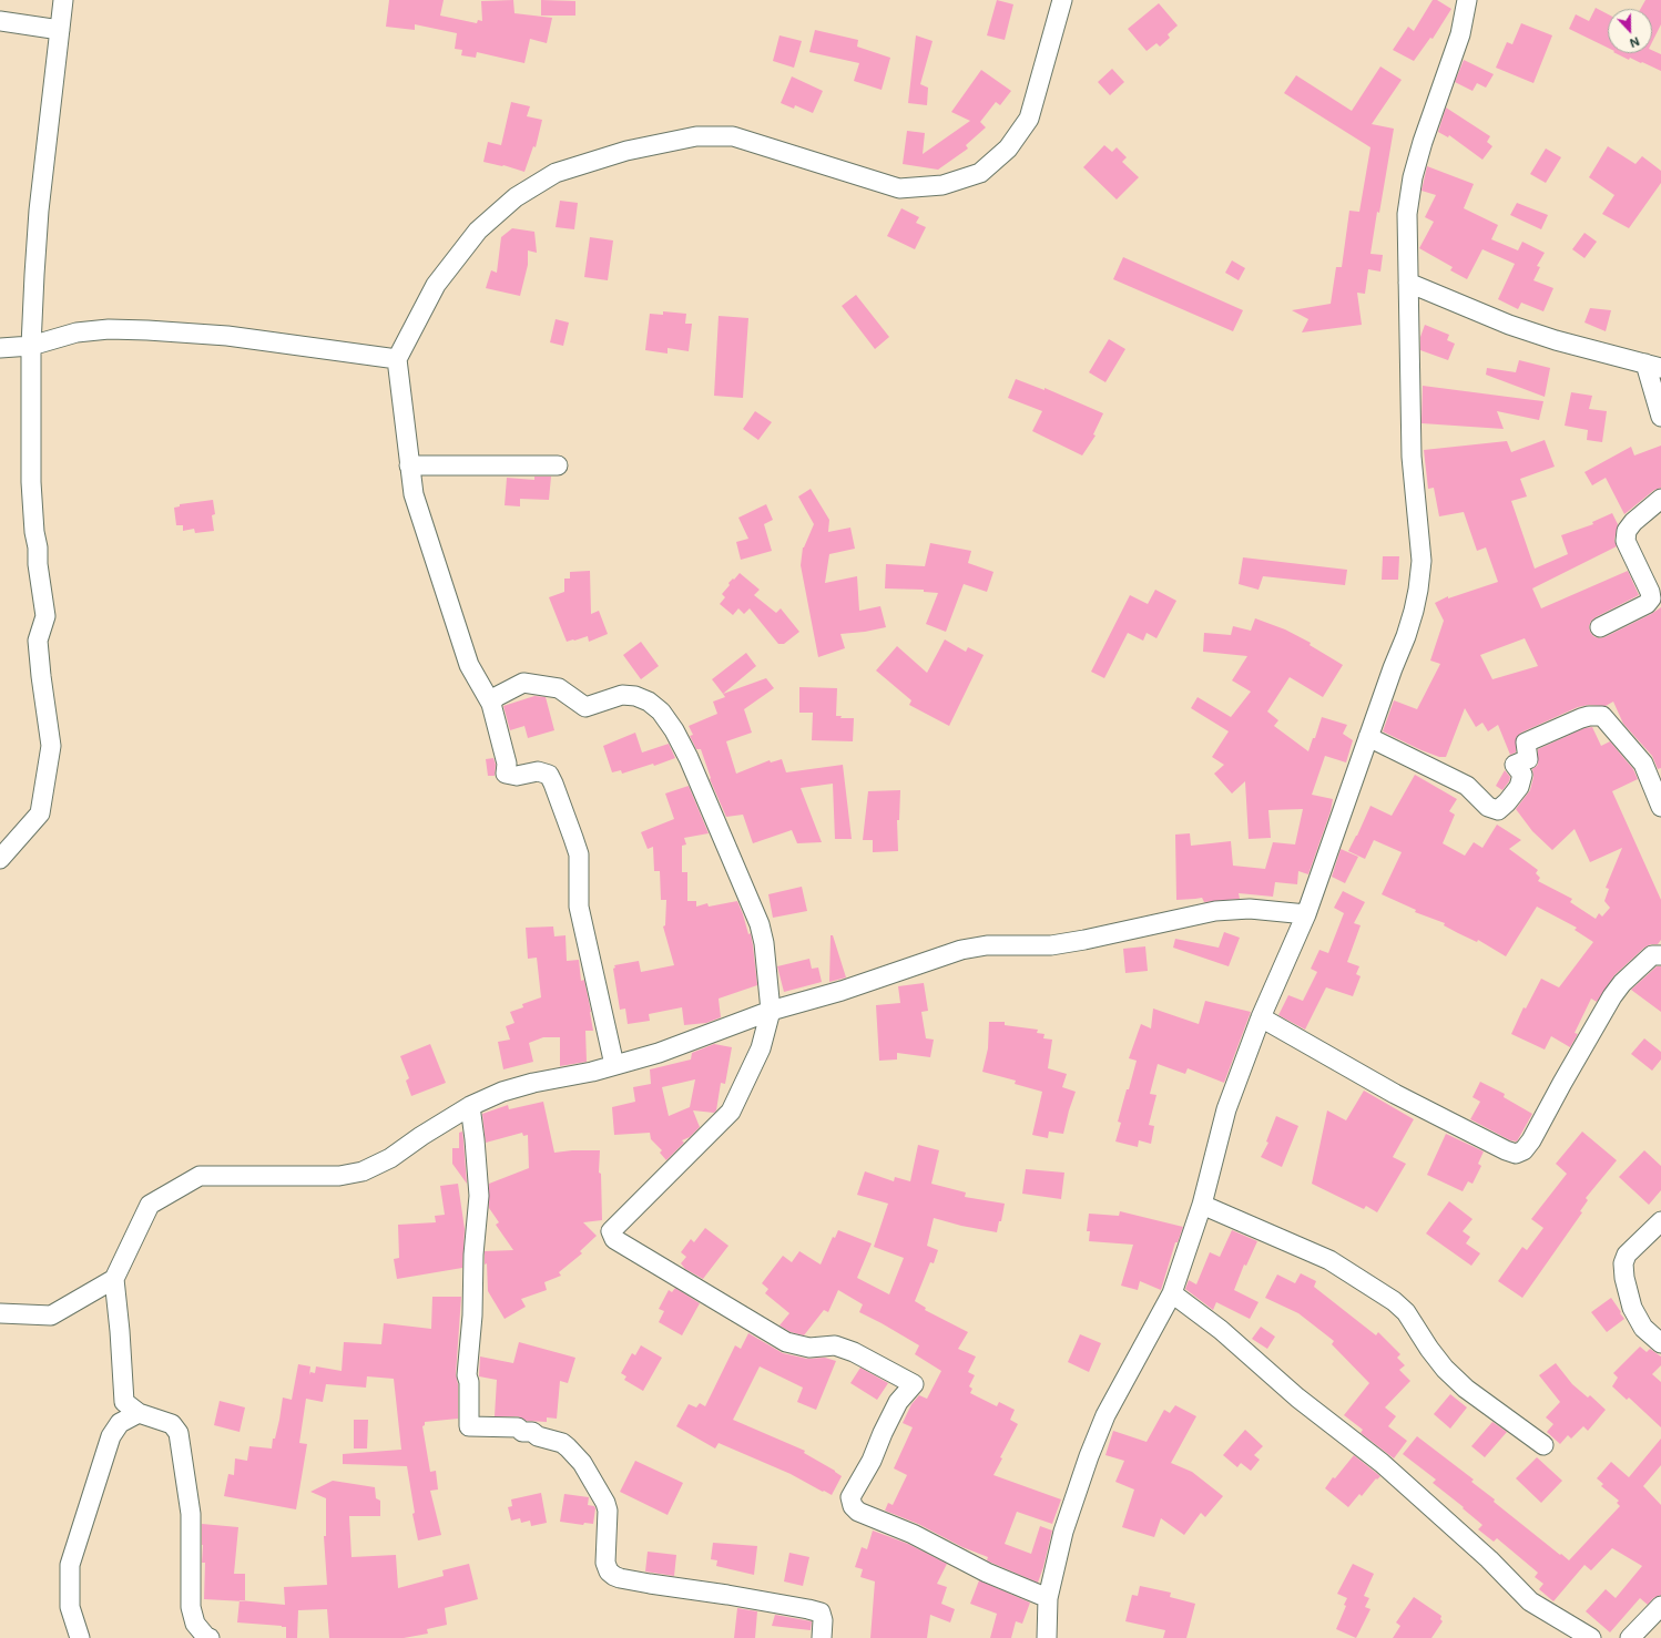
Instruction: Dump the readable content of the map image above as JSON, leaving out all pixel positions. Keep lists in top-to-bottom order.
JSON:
{
  "north": "bottom"
}
